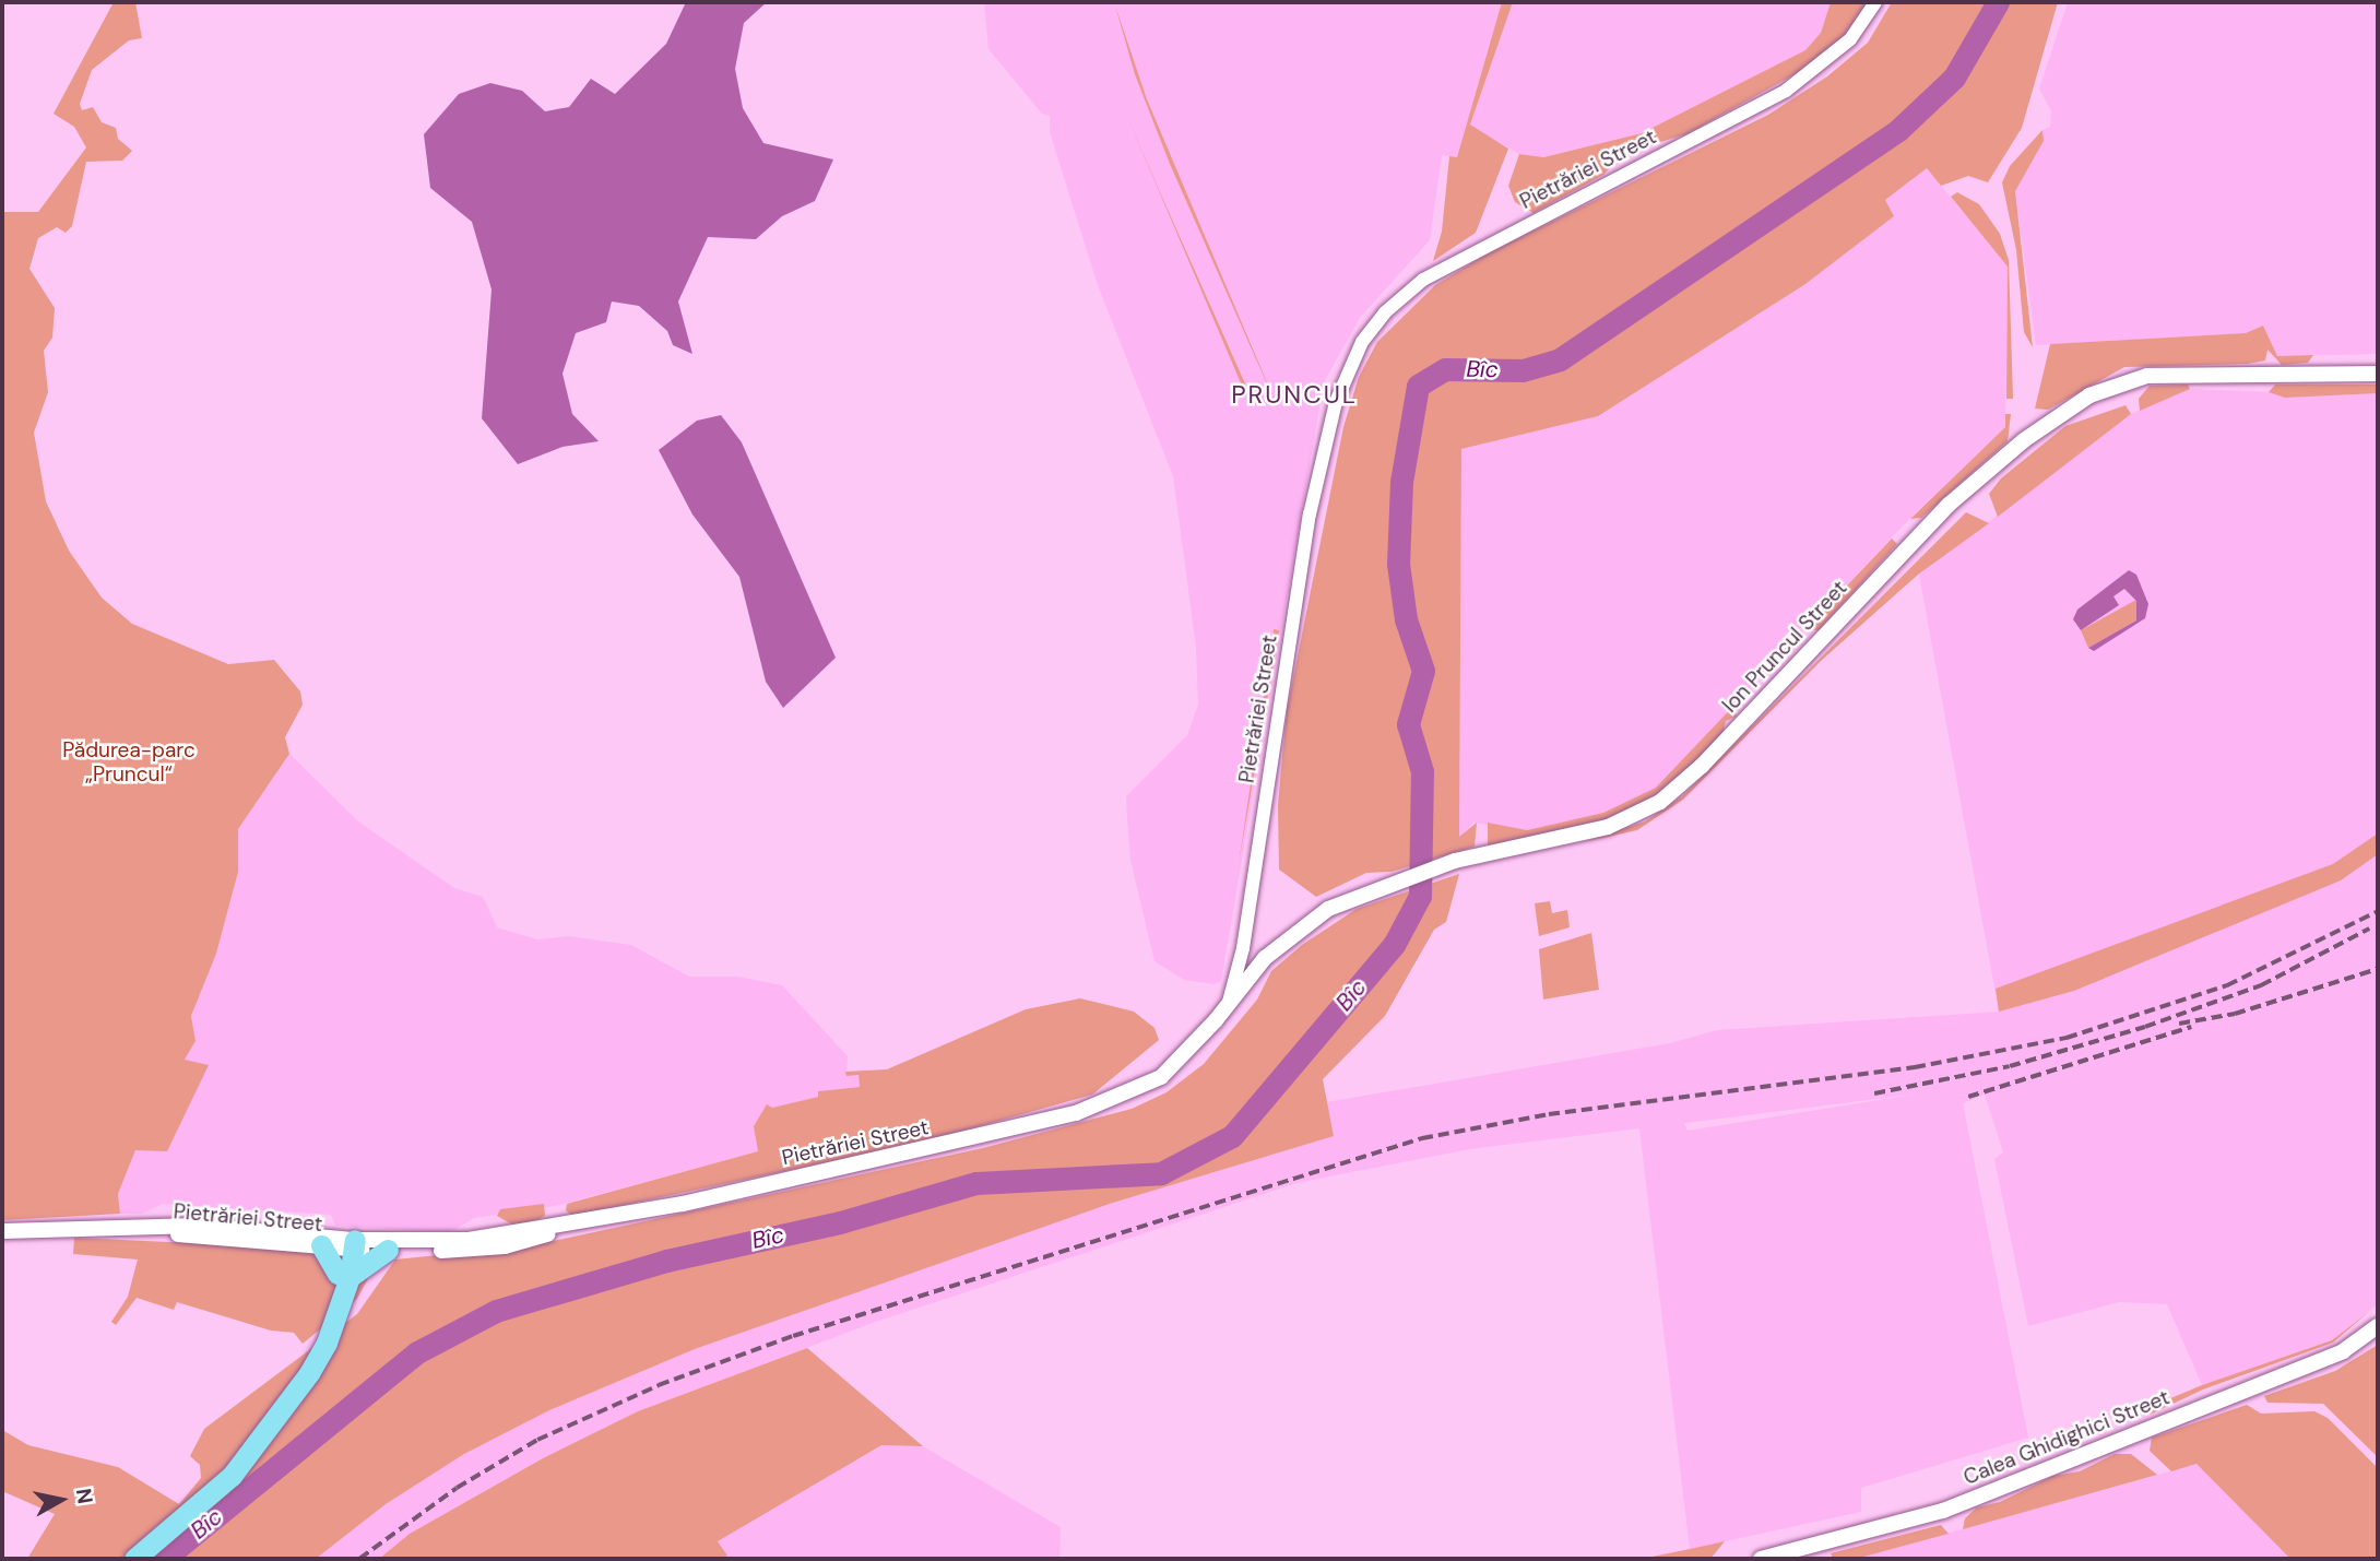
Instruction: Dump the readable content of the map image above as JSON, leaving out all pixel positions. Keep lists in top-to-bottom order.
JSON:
{
  "streets": {
    "street": ["Pietrăriei Street", "Ion Pruncul Street", "Calea Ghidighici Street"]
  },
  "crossings": [
    ["Pietrăriei Street", "Ion Pruncul Street"]
  ],
  "districts": ["PRUNCUL"],
  "water": ["Bîc"],
  "parks": ["Pădurea-parc „Pruncul“"],
  "north": "right"
}
